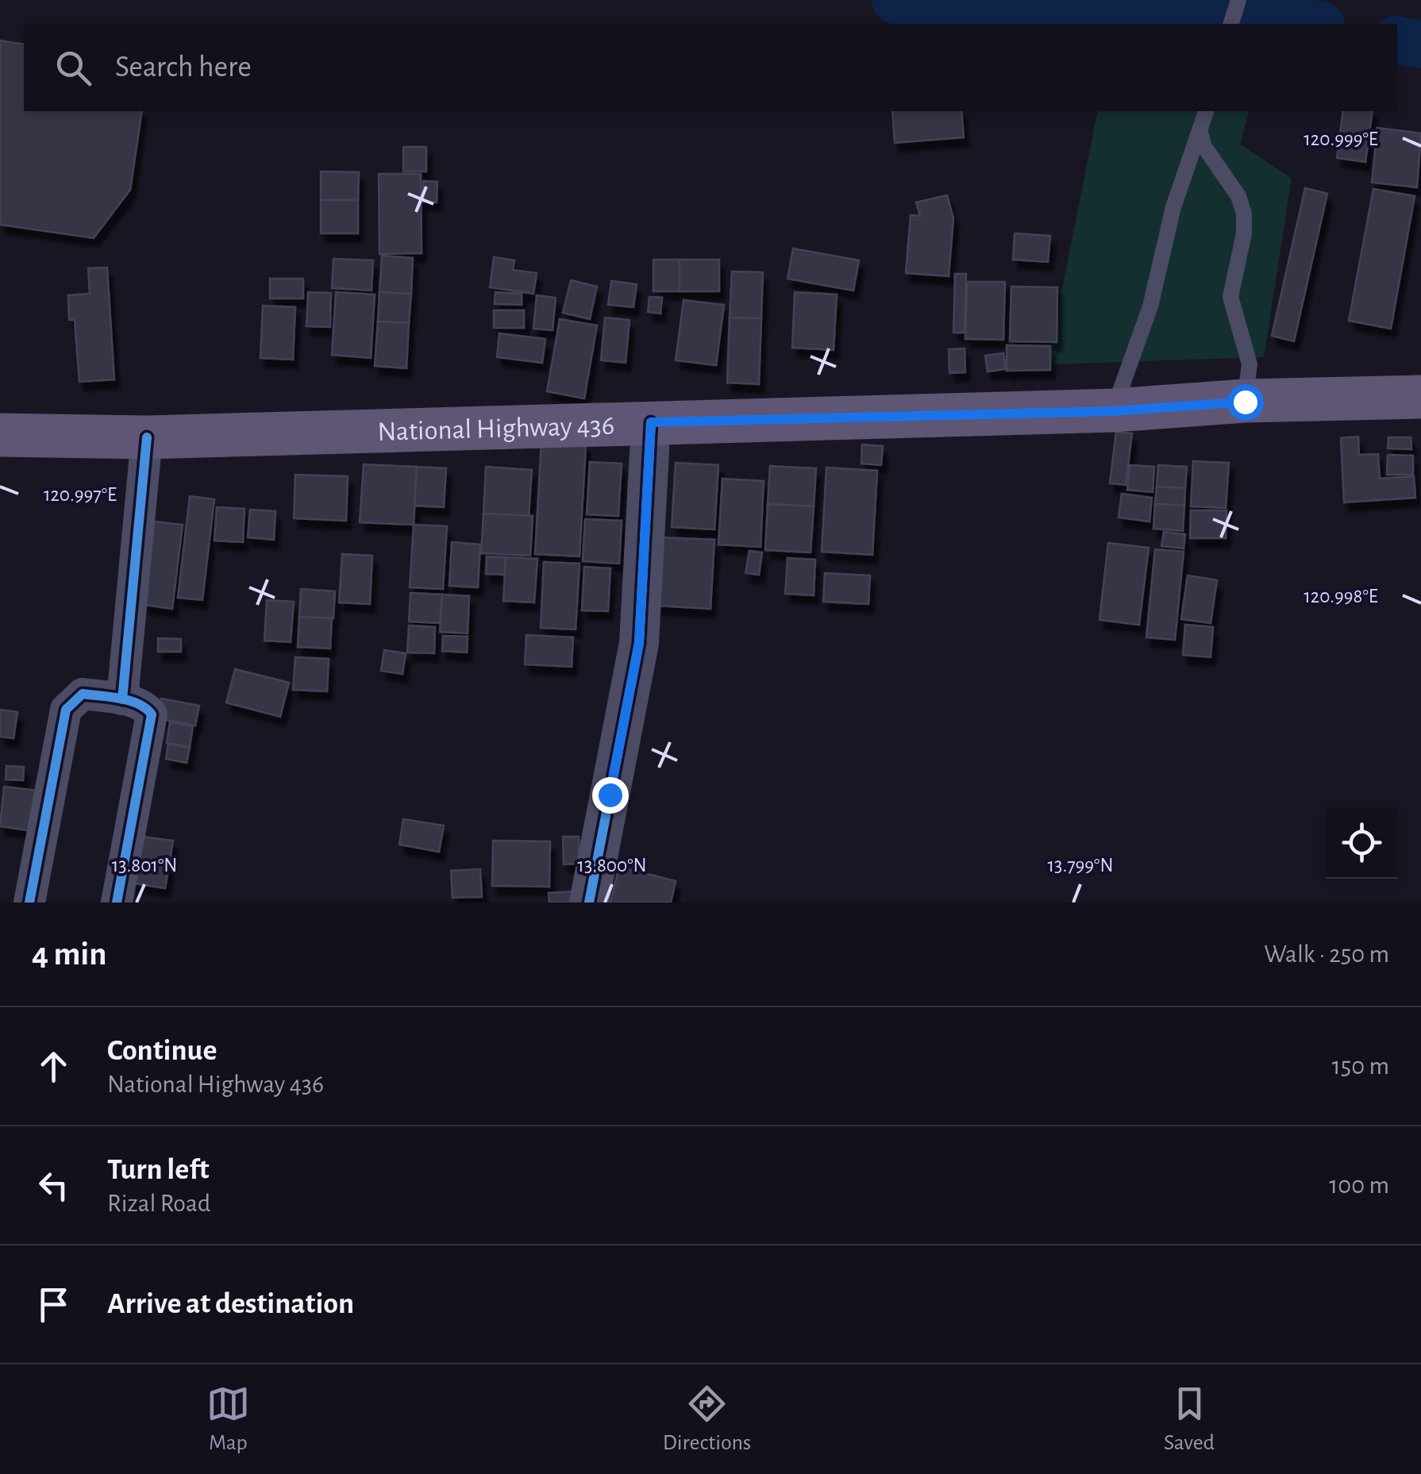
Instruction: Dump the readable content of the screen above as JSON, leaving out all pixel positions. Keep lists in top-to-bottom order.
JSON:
{
  "streets": {
    "main road": ["National Highway 436"]
  },
  "page": {
    "search": "Search here",
    "heading": ["4 min", "Walk · 250 m"],
    "list": [
      ["Continue", "National Highway 436", "150 m"],
      ["Turn left", "Rizal Road", "100 m"],
      "Arrive at destination"
    ],
    "nav": ["Map", "Directions", "Saved"]
  },
  "coordinates": [
    "120.999°E",
    "120.997°E",
    "120.998°E",
    "13.801°N",
    "13.800°N",
    "13.799°N"
  ]
}
